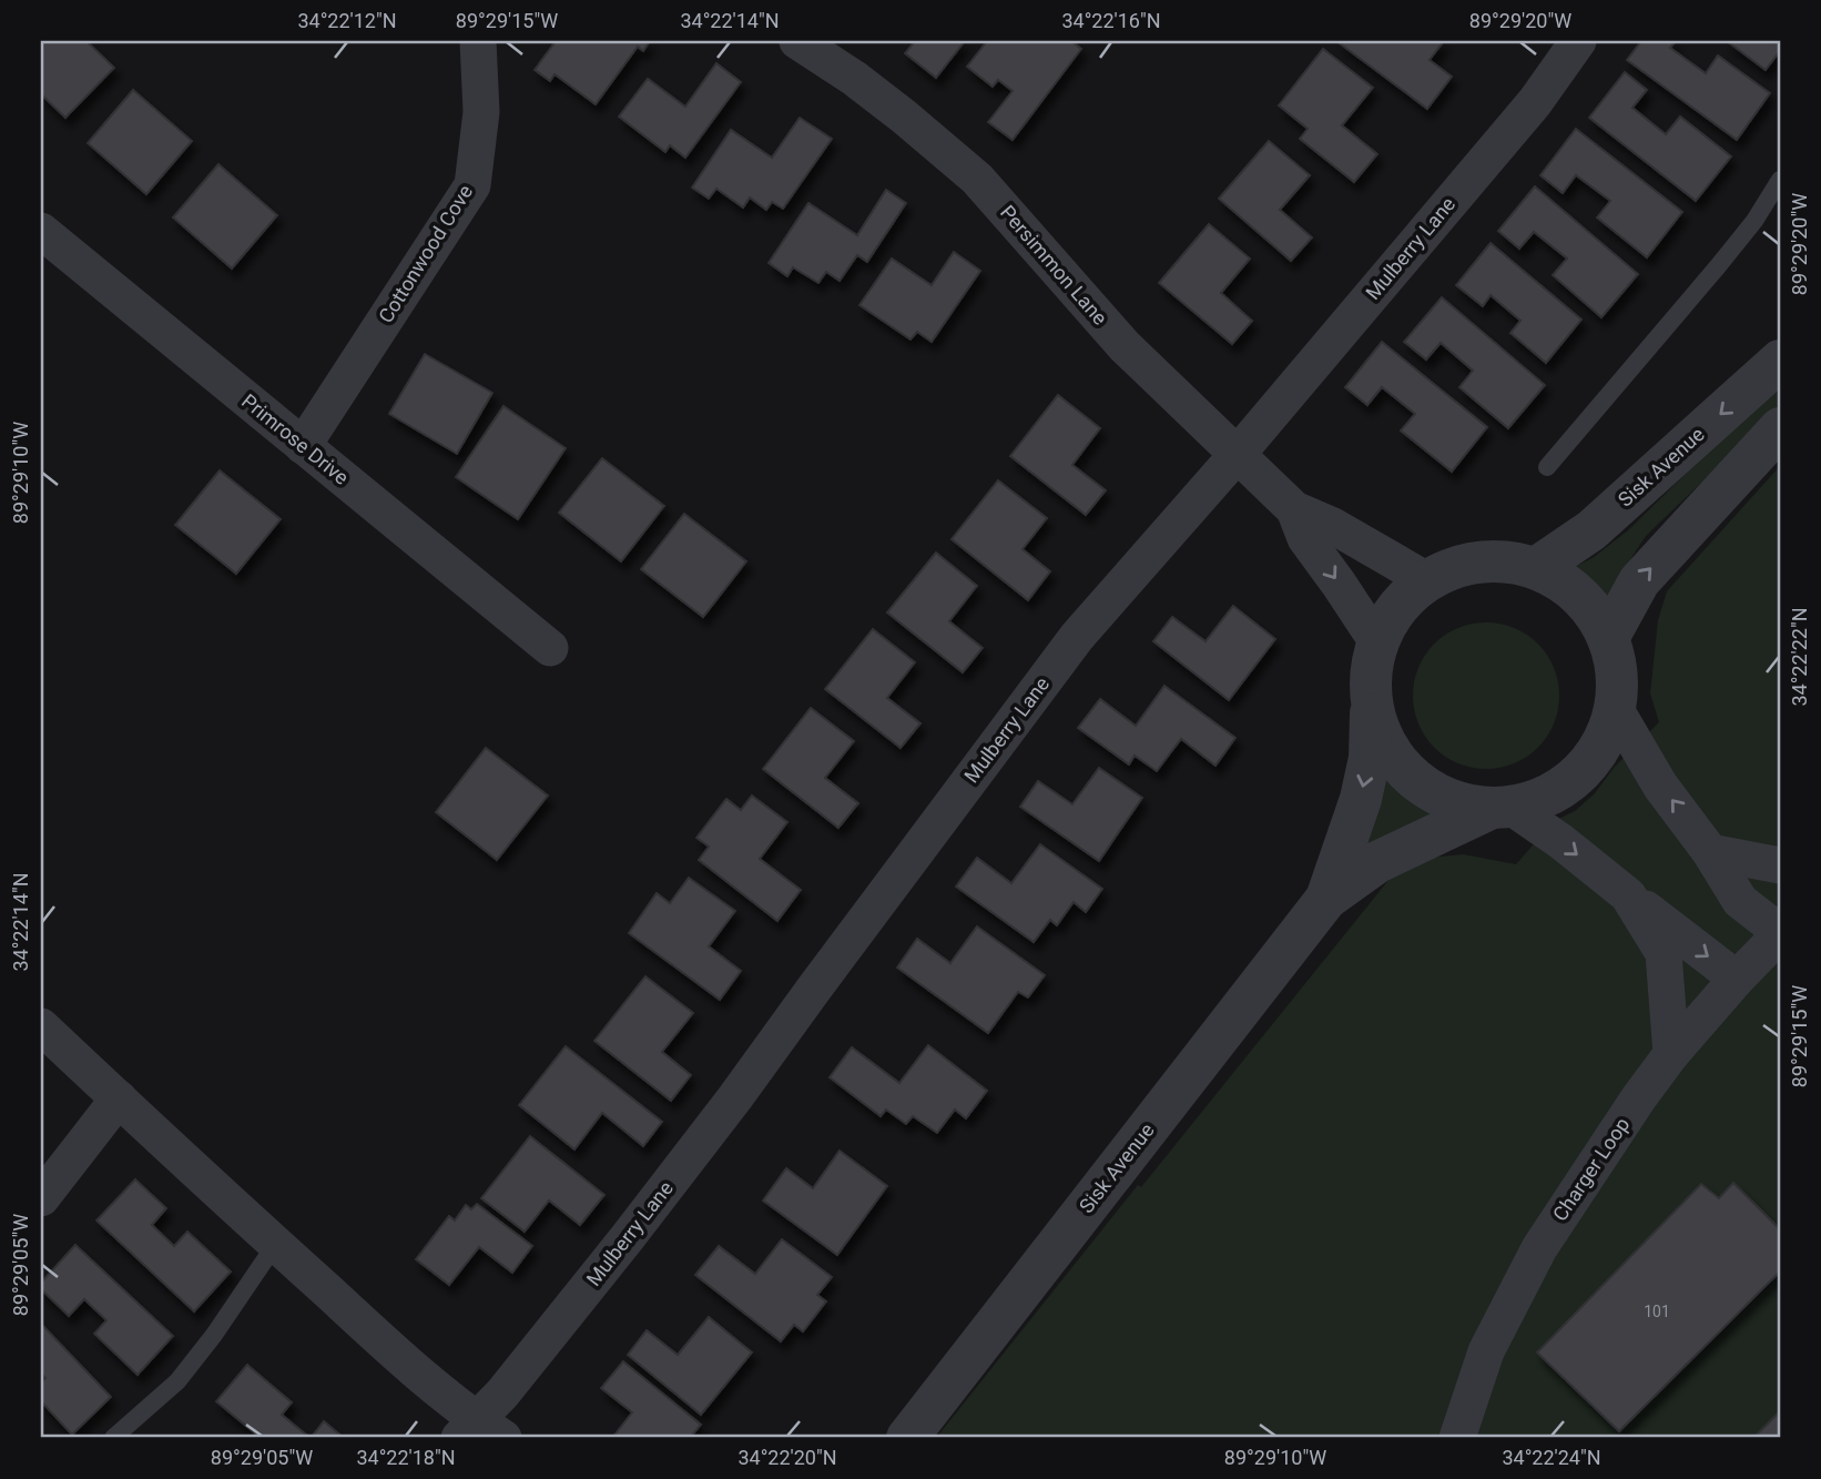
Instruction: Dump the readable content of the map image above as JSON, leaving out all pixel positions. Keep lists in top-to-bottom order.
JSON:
{
  "streets": {
    "street": [
      "Mulberry Lane",
      "Cottonwood Cove",
      "Persimmon Lane",
      "Primrose Drive",
      "Sisk Avenue",
      "Charger Loop"
    ]
  },
  "crossings": [
    ["Mulberry Lane", "Persimmon Lane"],
    ["Cottonwood Cove", "Primrose Drive"],
    ["Persimmon Lane", "Sisk Avenue"]
  ],
  "house_numbers": ["101"],
  "coordinates": [
    "34°22'12\"N",
    "89°29'15\"W",
    "34°22'14\"N",
    "34°22'16\"N",
    "89°29'20\"W",
    "89°29'10\"W",
    "34°22'22\"N",
    "89°29'05\"W",
    "34°22'18\"N",
    "34°22'20\"N",
    "34°22'24\"N"
  ]
}
